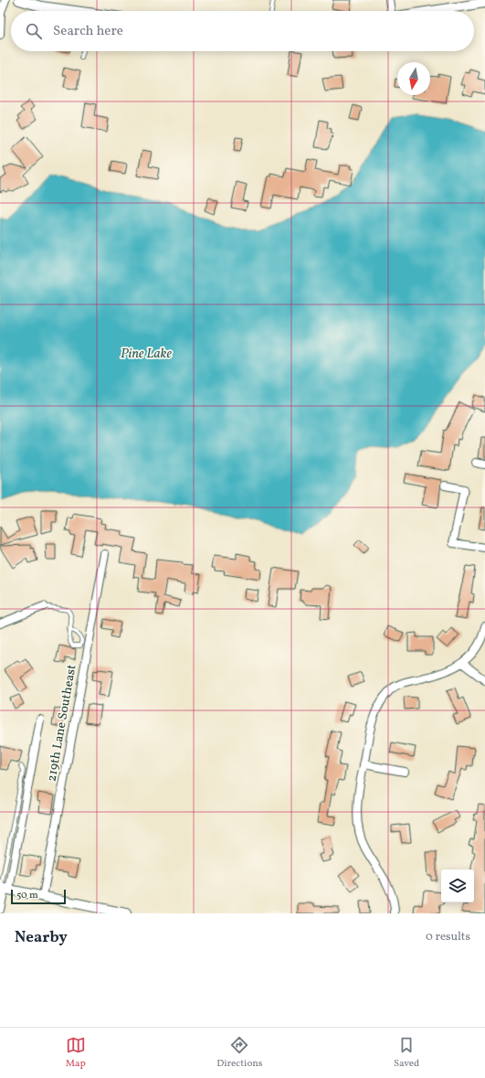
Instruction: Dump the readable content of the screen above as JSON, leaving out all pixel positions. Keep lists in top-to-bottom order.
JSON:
{
  "streets": {
    "street": ["219th Lane Southeast"]
  },
  "water": ["Pine Lake"],
  "scale_bar": "50 m",
  "north": "bottom",
  "page": {
    "search": "Search here",
    "scale": "50 m",
    "heading": ["Nearby", "0 results"],
    "nav": ["Map", "Directions", "Saved"]
  }
}
